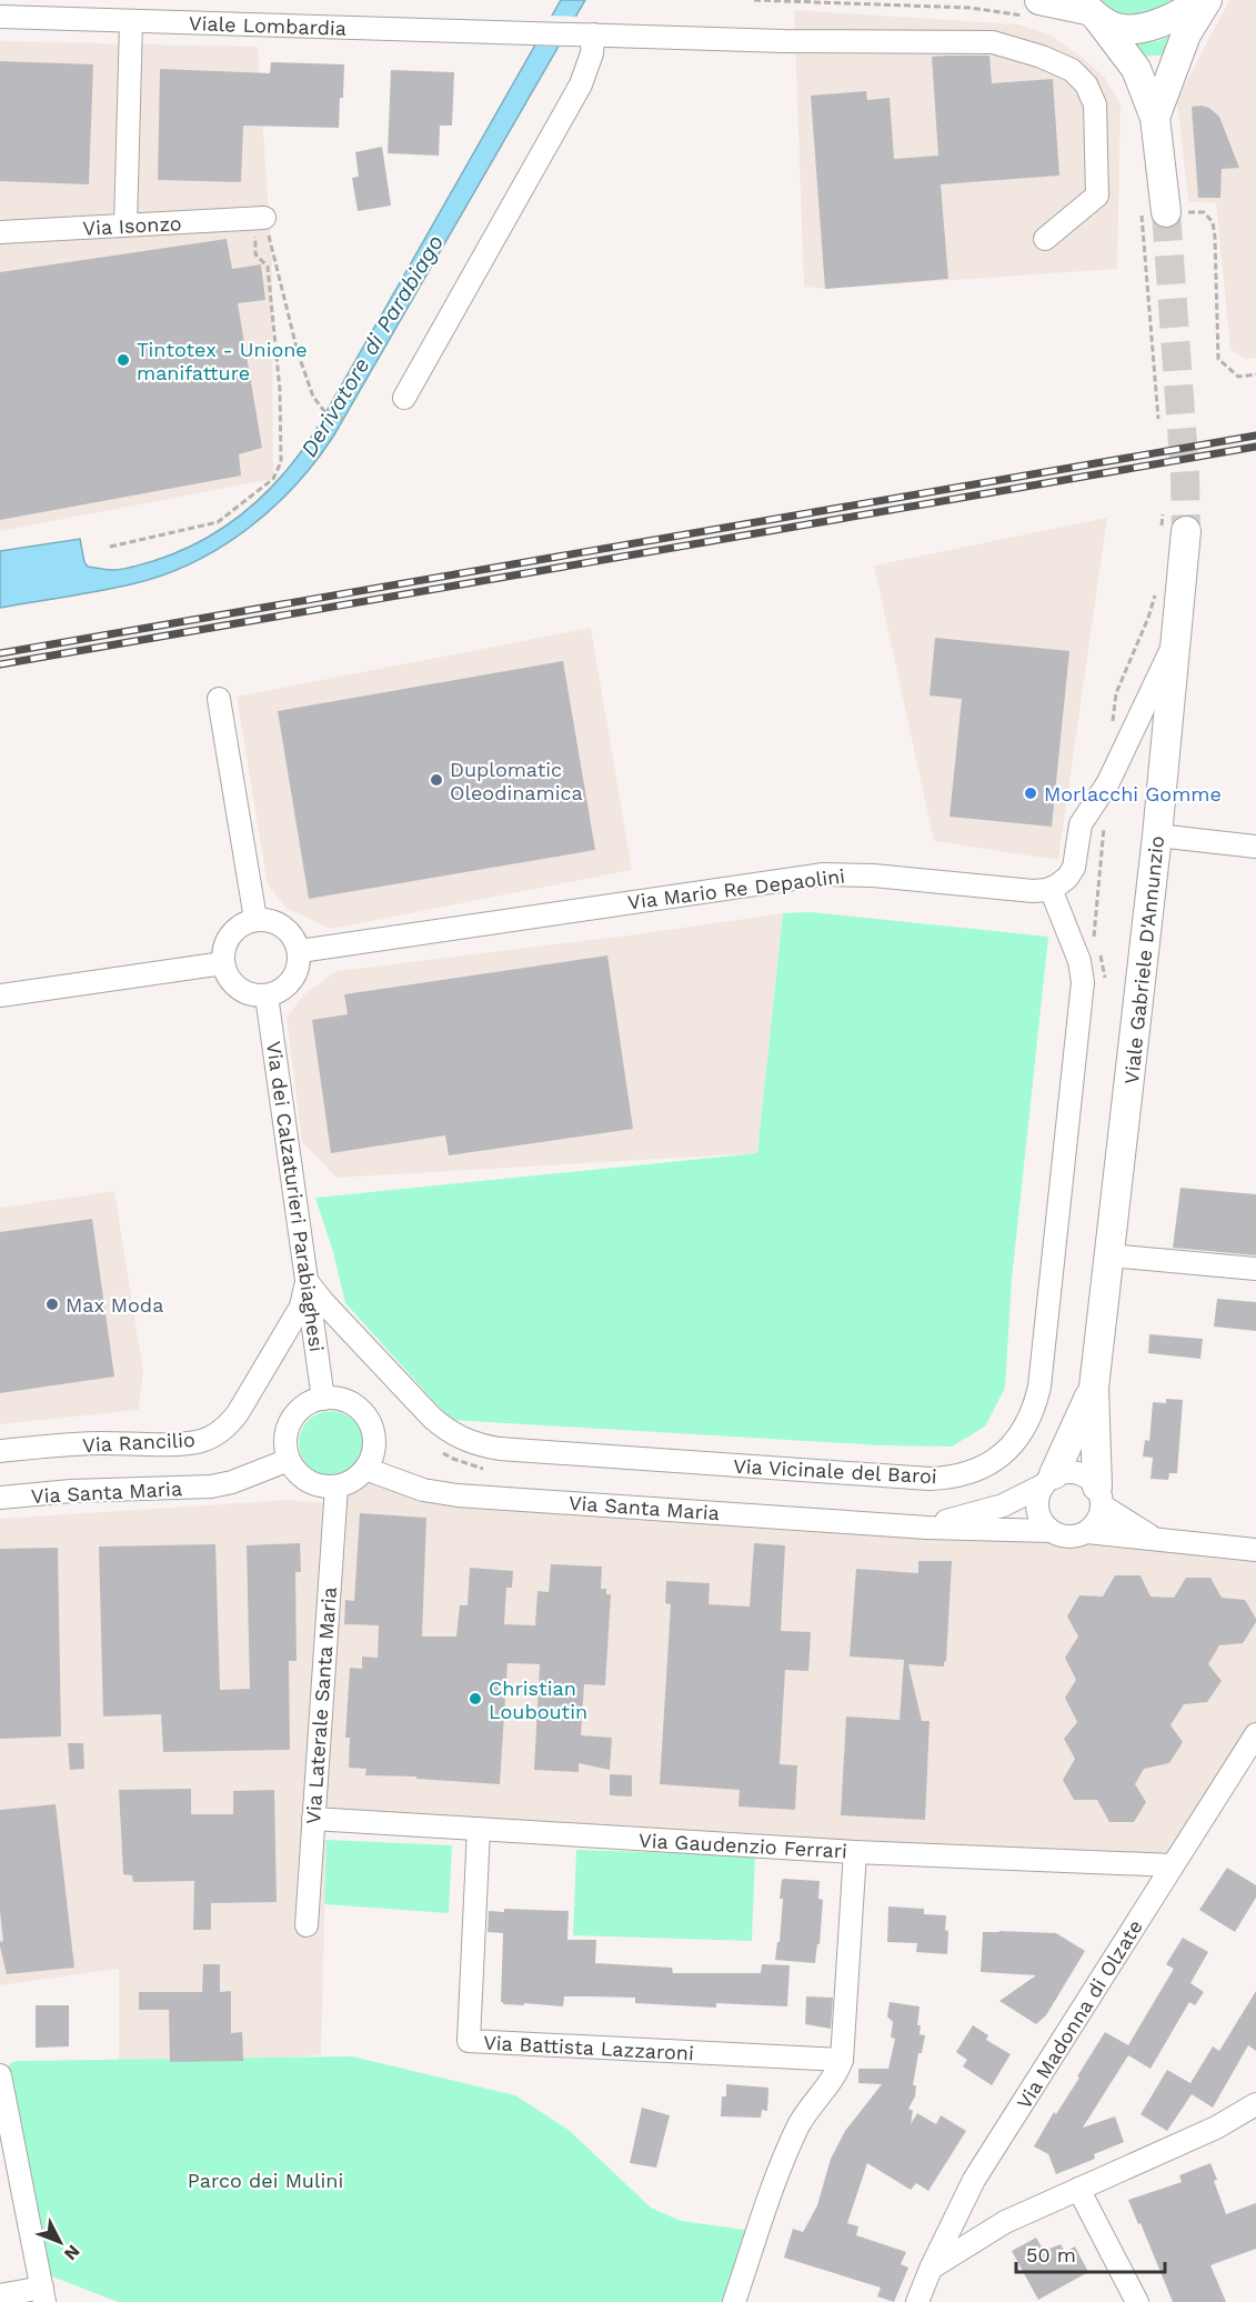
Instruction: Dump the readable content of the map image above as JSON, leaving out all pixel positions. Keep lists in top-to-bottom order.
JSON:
{
  "streets": {
    "main road": ["Viale Gabriele D'Annunzio"],
    "street": [
      "Viale Lombardia",
      "Via Isonzo",
      "Via Mario Re Depaolini",
      "Via dei Calzaturieri Parabiaghesi",
      "Via Rancilio",
      "Via Vicinale del Baroi",
      "Via Santa Maria",
      "Via Laterale Santa Maria",
      "Via Gaudenzio Ferrari",
      "Via Madonna di Olzate",
      "Via Battista Lazzaroni"
    ]
  },
  "crossings": [
    ["Via Mario Re Depaolini", "Via dei Calzaturieri Parabiaghesi"],
    ["Via Mario Re Depaolini", "Via Vicinale del Baroi"],
    ["Viale Gabriele D'Annunzio", "Via Santa Maria"],
    ["Via dei Calzaturieri Parabiaghesi", "Via Rancilio"],
    ["Via dei Calzaturieri Parabiaghesi", "Via Vicinale del Baroi"],
    ["Via dei Calzaturieri Parabiaghesi", "Via Santa Maria"],
    ["Via dei Calzaturieri Parabiaghesi", "Via Laterale Santa Maria"],
    ["Via Rancilio", "Via Vicinale del Baroi"],
    ["Via Santa Maria", "Via Laterale Santa Maria"],
    ["Via Laterale Santa Maria", "Via Gaudenzio Ferrari"],
    ["Via Gaudenzio Ferrari", "Via Madonna di Olzate"],
    ["Via Gaudenzio Ferrari", "Via Battista Lazzaroni"]
  ],
  "water": ["Derivatore di Parabiago"],
  "parks": ["Parco dei Mulini"],
  "places": [
    "Tintotex - Unione manifatture",
    "Duplomatic Oleodinamica",
    "Morlacchi Gomme",
    "Max Moda",
    "Christian Louboutin"
  ],
  "scale_bar": "50 m",
  "north": "bottom right"
}
